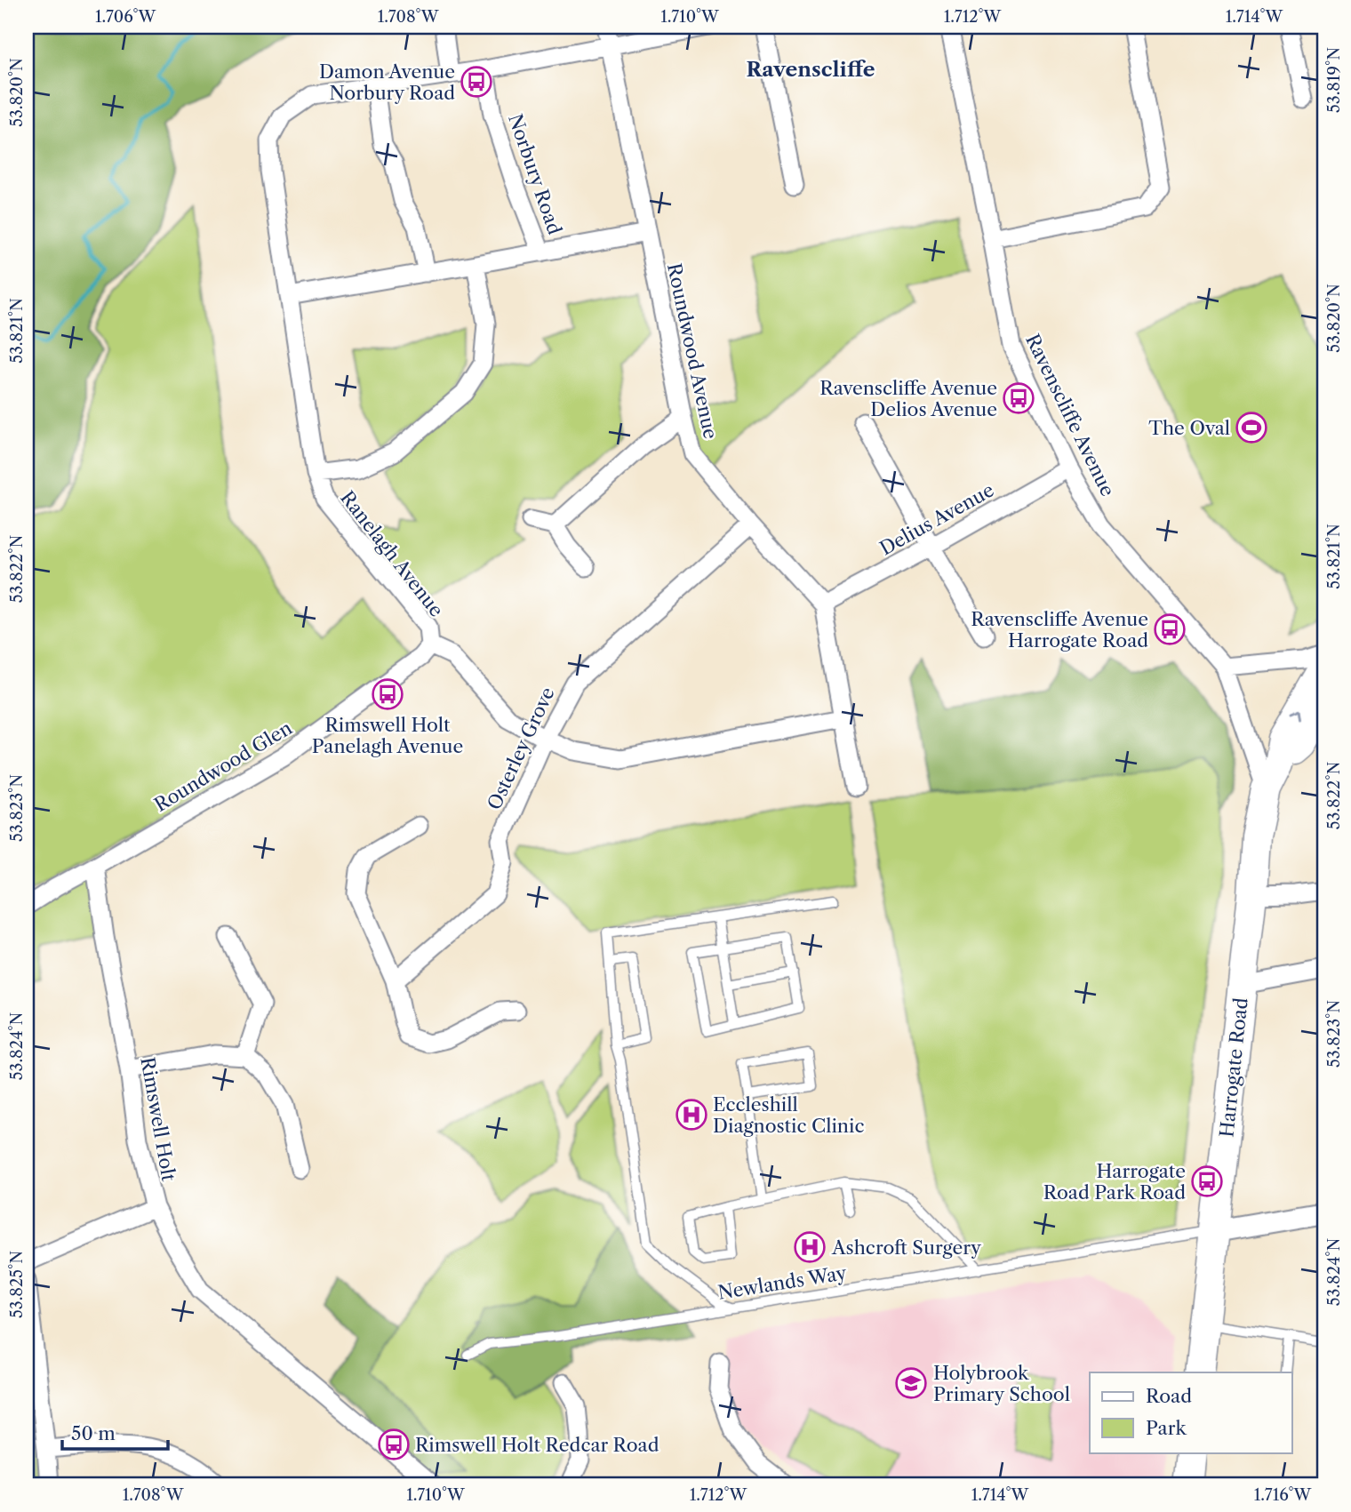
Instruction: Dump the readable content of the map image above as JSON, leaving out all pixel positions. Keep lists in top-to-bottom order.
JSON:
{
  "streets": {
    "highway": ["Harrogate Road"],
    "street": [
      "Norbury Road",
      "Roundwood Avenue",
      "Ravenscliffe Avenue",
      "Delius Avenue",
      "Ranelagh Avenue",
      "Osterley Grove",
      "Roundwood Glen",
      "Rimswell Holt"
    ],
    "lane": ["Newlands Way"]
  },
  "crossings": [
    ["Roundwood Avenue", "Delius Avenue"],
    ["Roundwood Avenue", "Osterley Grove"],
    ["Ravenscliffe Avenue", "Delius Avenue"],
    ["Ravenscliffe Avenue", "Harrogate Road"],
    ["Ranelagh Avenue", "Osterley Grove"],
    ["Ranelagh Avenue", "Roundwood Glen"],
    ["Roundwood Glen", "Rimswell Holt"],
    ["Harrogate Road", "Newlands Way"]
  ],
  "districts": ["Ravenscliffe"],
  "places": {
    "bus stop": [
      "Damon Avenue Norbury Road",
      "Ravenscliffe Avenue Delios Avenue",
      "Ravenscliffe Avenue Harrogate Road",
      "Rimswell Holt Panelagh Avenue",
      "Harrogate Road Park Road",
      "Rimswell Holt Redcar Road"
    ],
    "sports": ["The Oval"],
    "hospital": ["Eccleshill Diagnostic Clinic", "Ashcroft Surgery"],
    "school or university": ["Holybrook Primary School"]
  },
  "legend": ["Road", "Park"],
  "scale_bar": "50 m",
  "coordinates": [
    "1.706°W",
    "1.708°W",
    "1.710°W",
    "1.712°W",
    "1.714°W",
    "53.819°N",
    "53.820°N",
    "53.821°N",
    "53.822°N",
    "53.823°N",
    "53.824°N",
    "53.825°N",
    "1.716°W"
  ]
}
